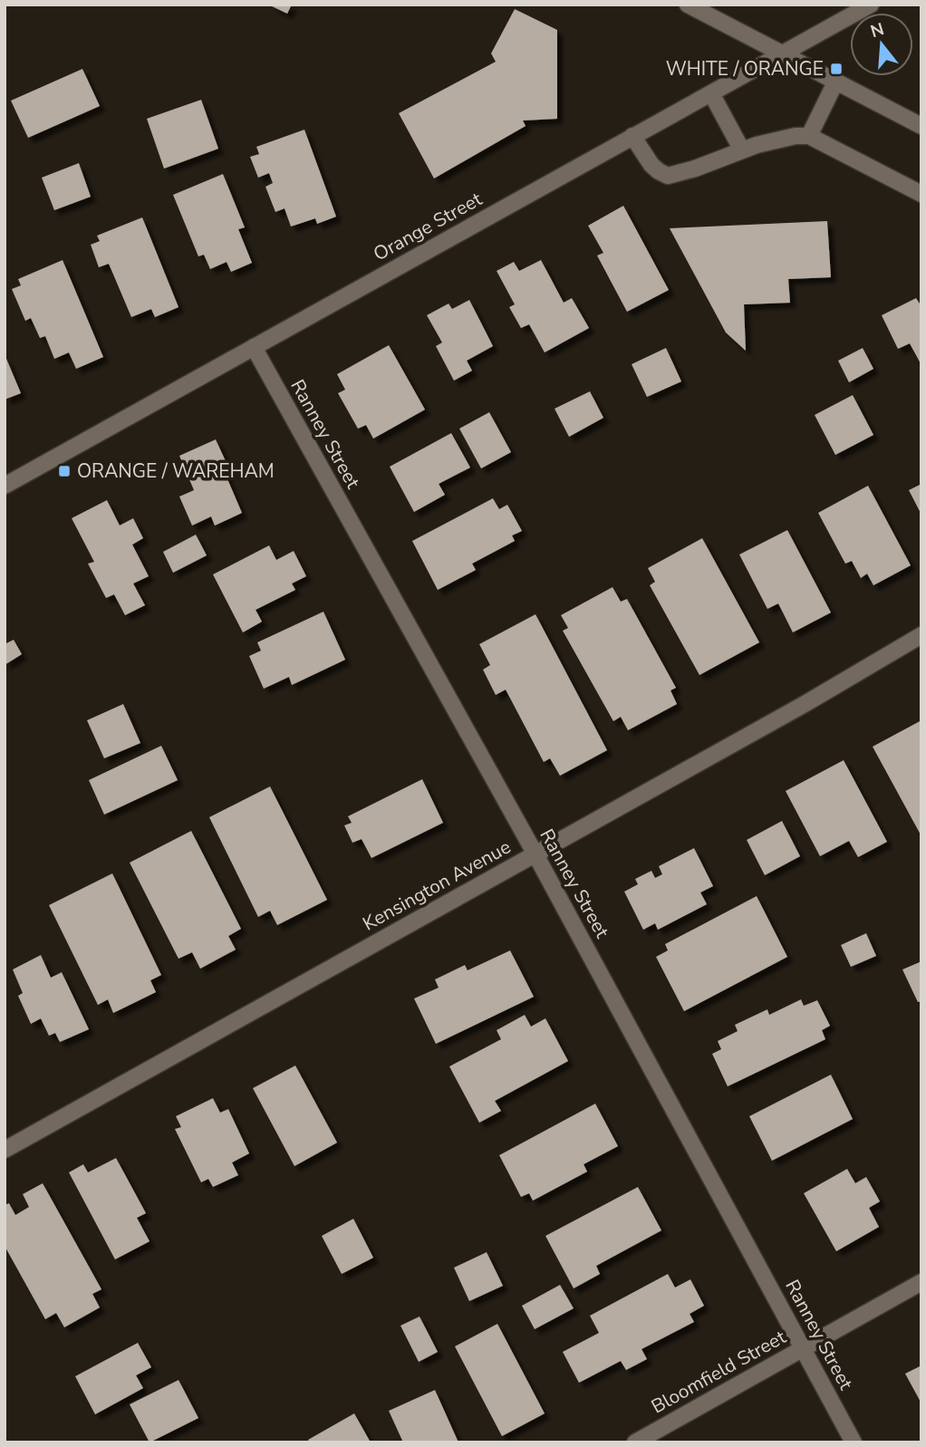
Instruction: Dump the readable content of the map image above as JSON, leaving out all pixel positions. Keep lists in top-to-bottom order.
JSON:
{
  "streets": {
    "street": [
      "Orange Street",
      "Ranney Street",
      "Kensington Avenue",
      "Bloomfield Street"
    ]
  },
  "crossings": [
    ["Orange Street", "Ranney Street"],
    ["Ranney Street", "Kensington Avenue"],
    ["Ranney Street", "Bloomfield Street"]
  ],
  "places": {
    "transit": ["WHITE / ORANGE", "ORANGE / WAREHAM"]
  },
  "north": "top"
}
